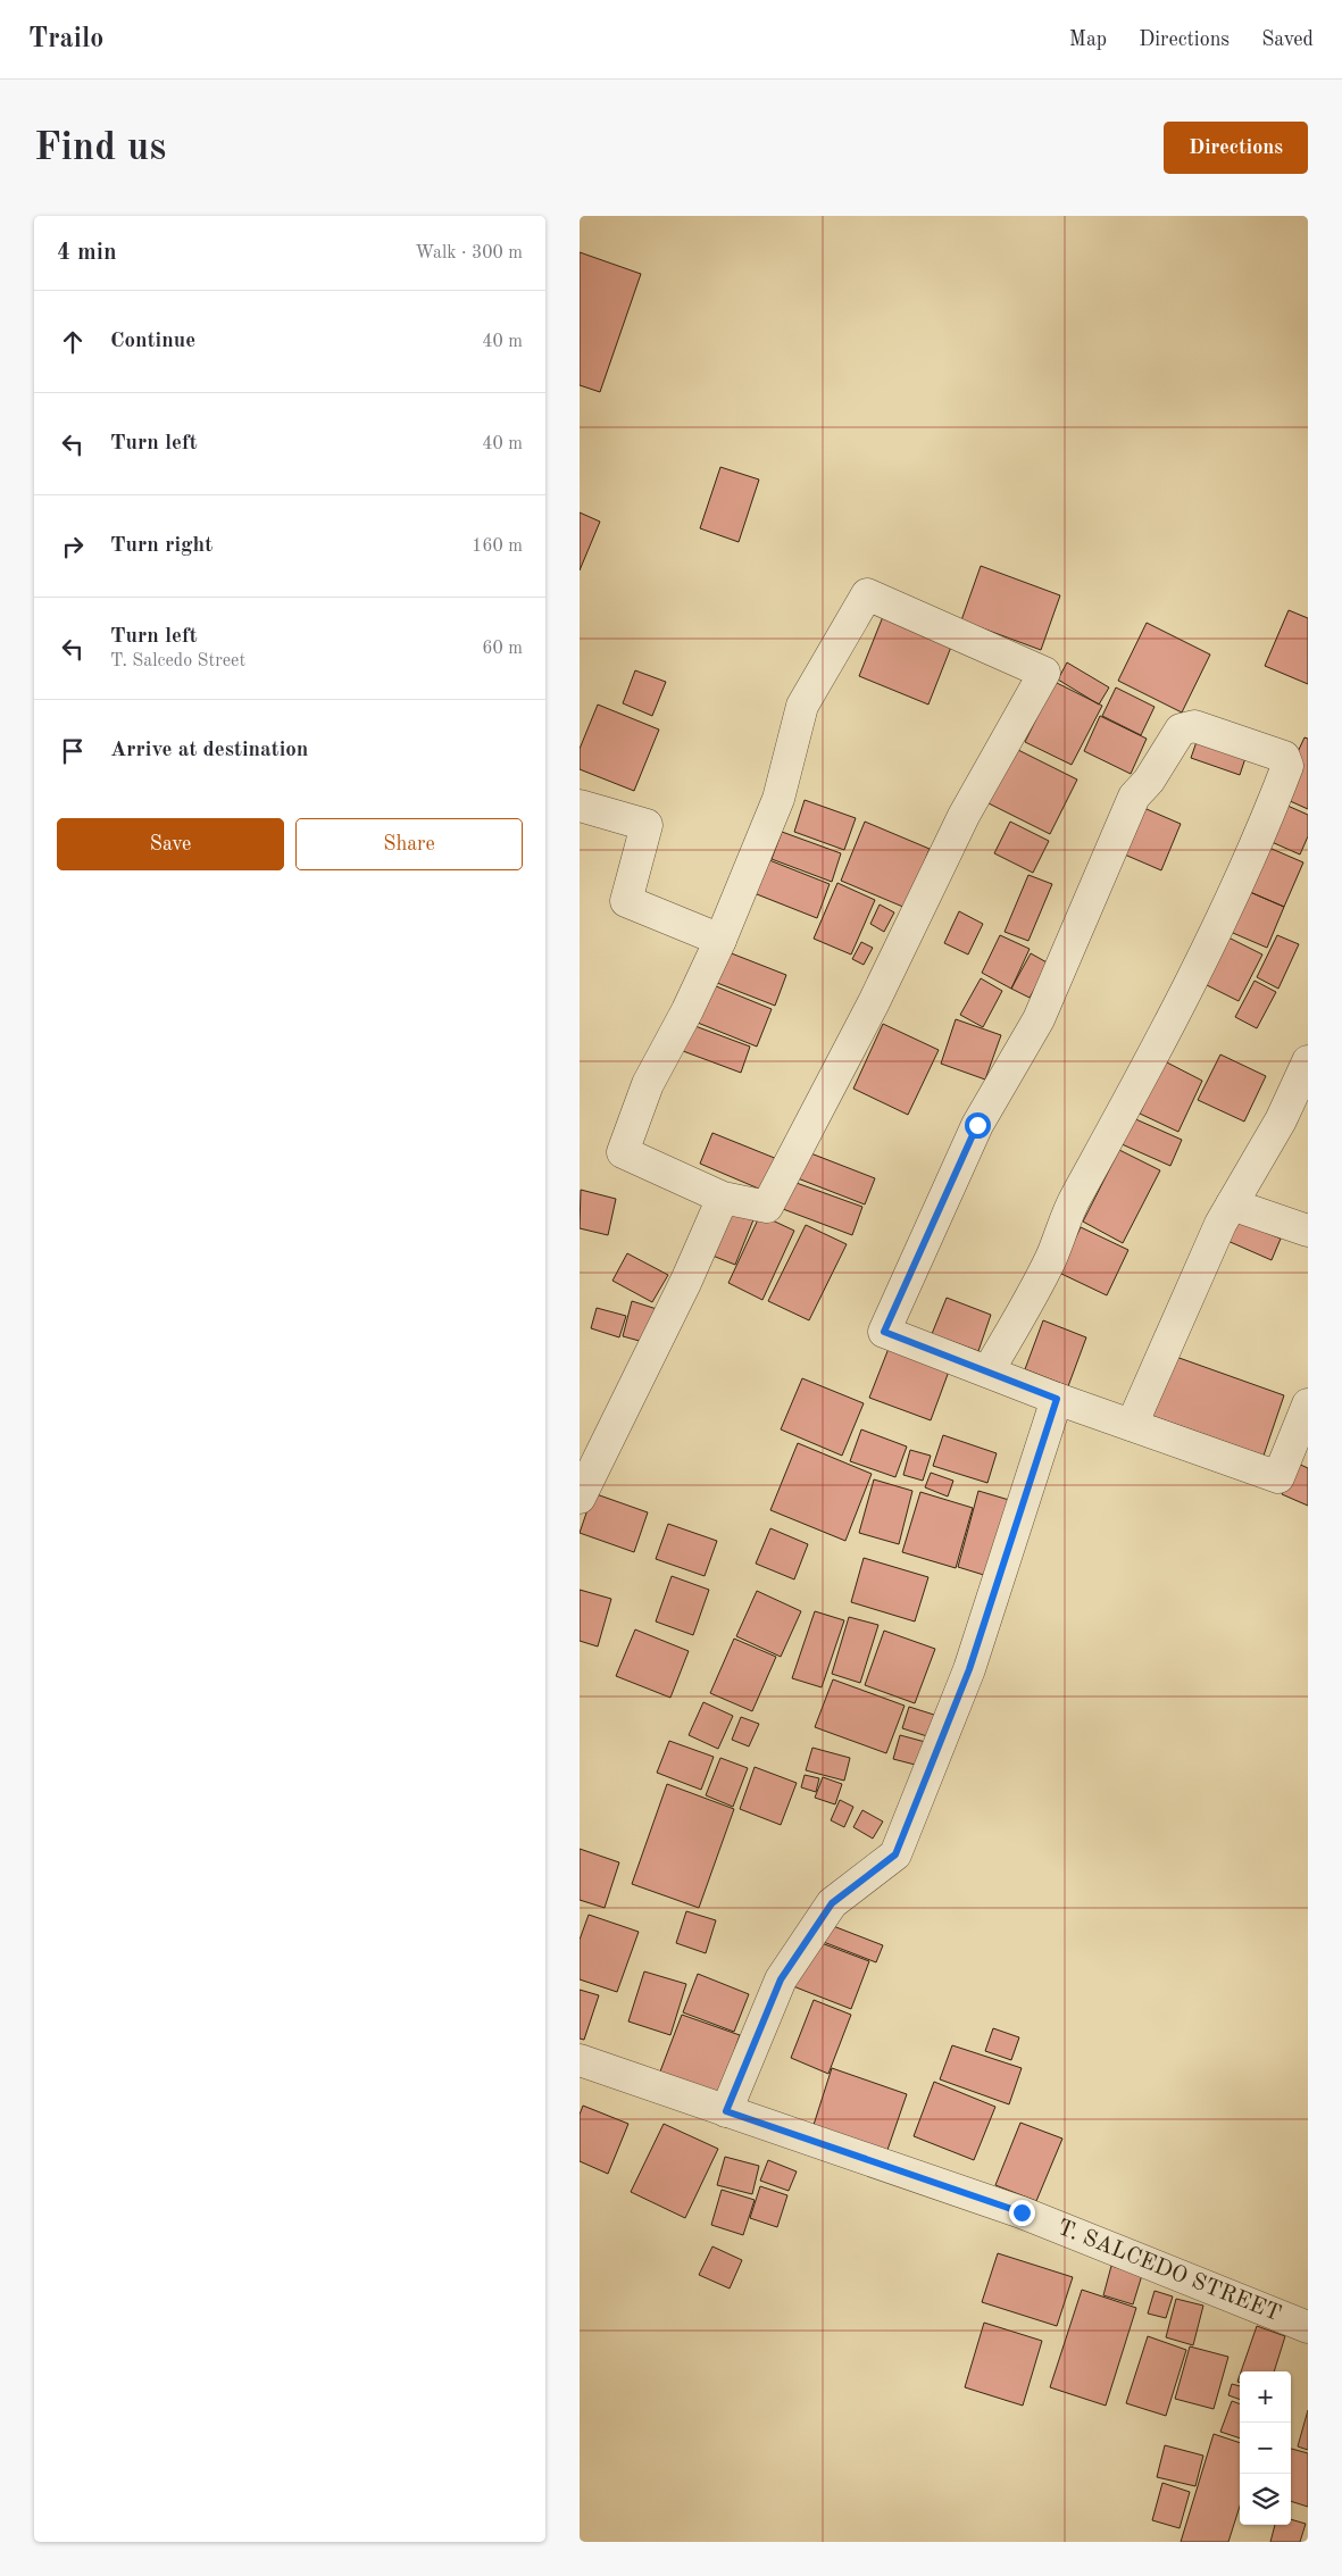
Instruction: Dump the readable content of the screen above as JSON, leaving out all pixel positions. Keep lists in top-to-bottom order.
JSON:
{
  "streets": {
    "street": ["T. SALCEDO STREET"]
  },
  "page": {
    "header": "Trailo",
    "nav": ["Map", "Directions", "Saved"],
    "buttons": [
      "Directions",
      ["Save", "Share"]
    ],
    "title": "Find us",
    "heading": ["4 min", "Walk · 300 m"],
    "list": [
      ["Continue", "40 m"],
      ["Turn left", "40 m"],
      ["Turn right", "160 m"],
      ["Turn left", "T. Salcedo Street", "60 m"],
      "Arrive at destination"
    ],
    "map_buttons": ["+", "−"]
  }
}
